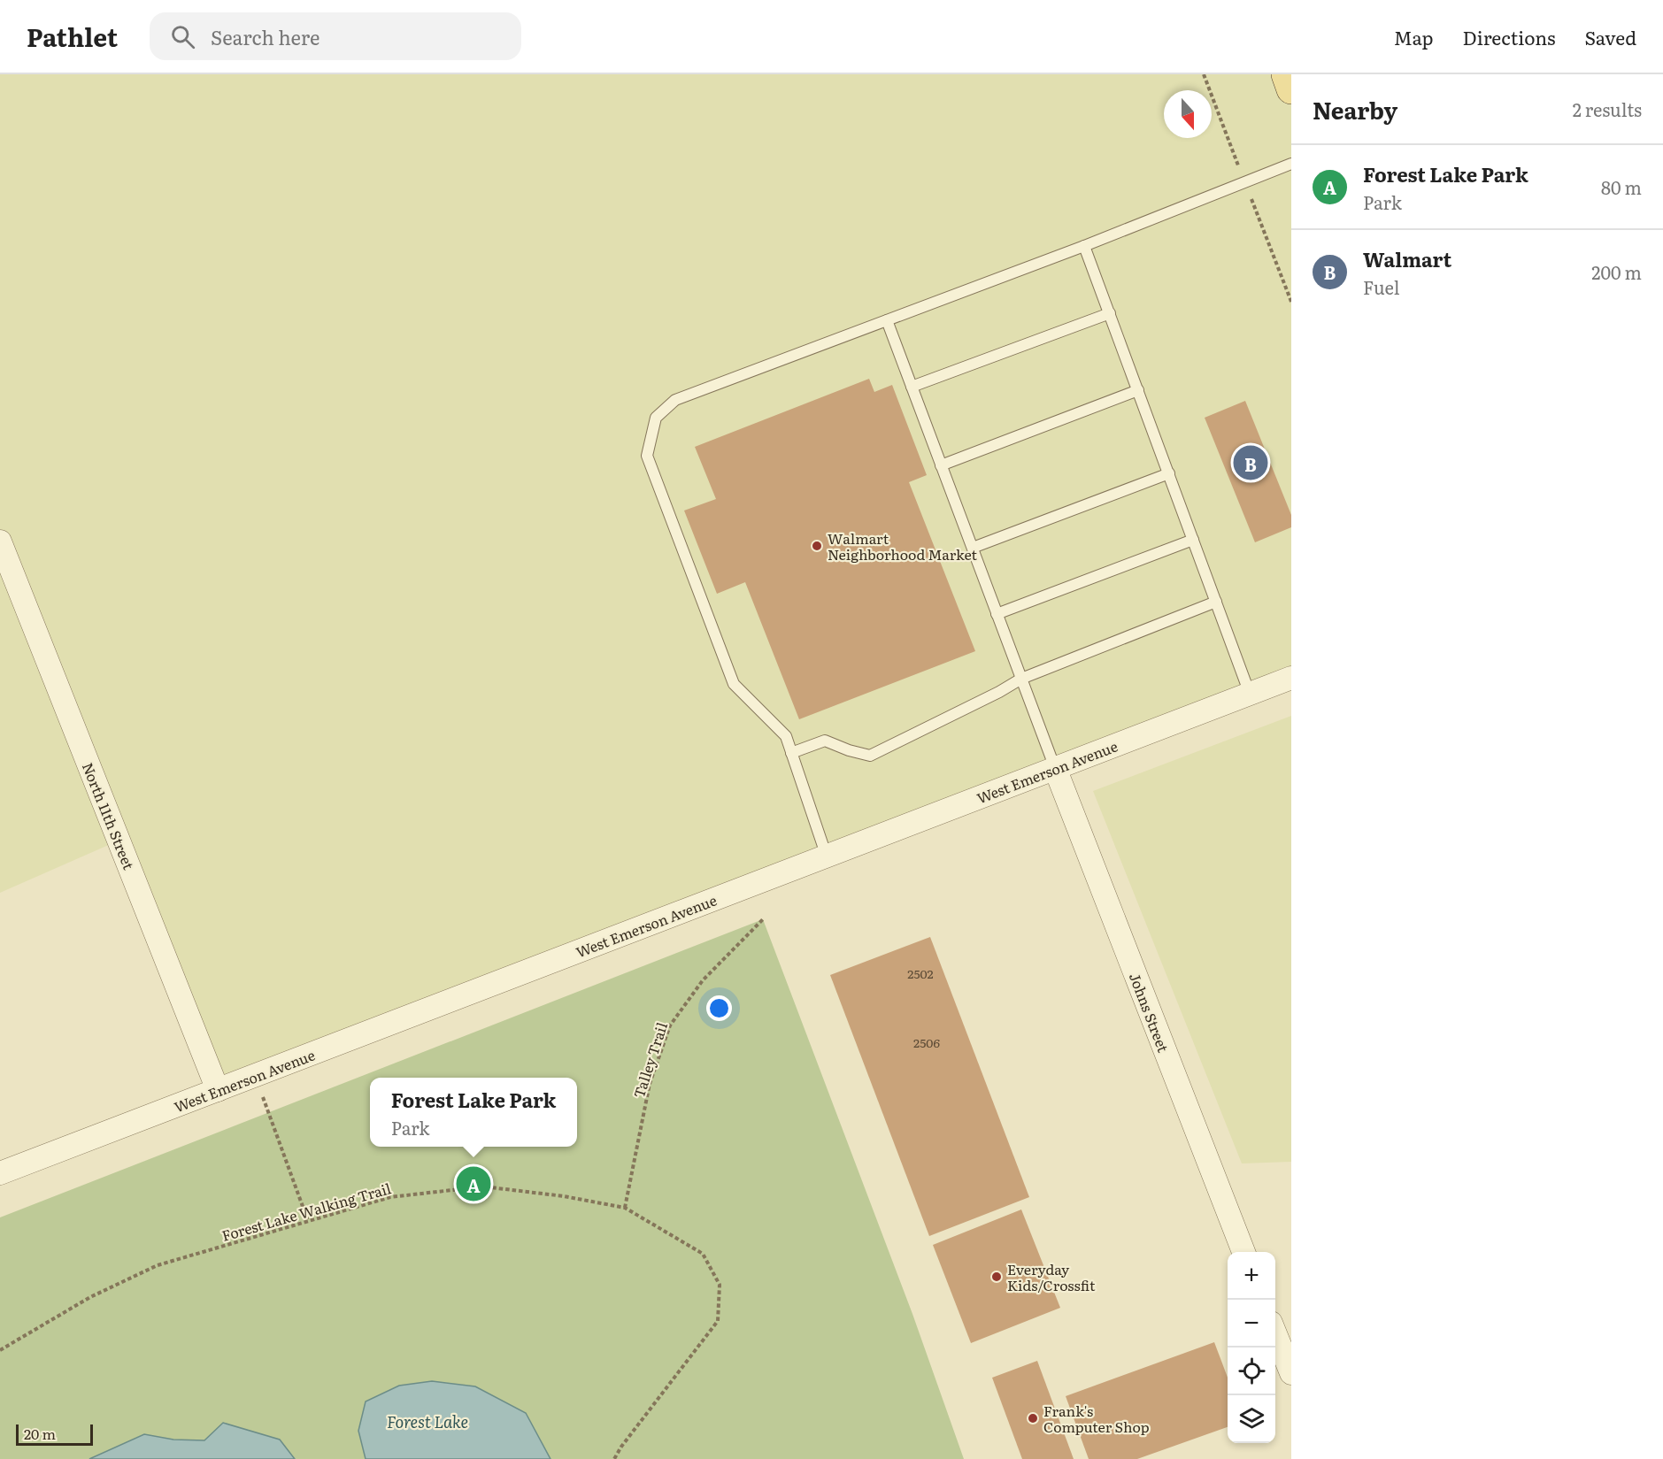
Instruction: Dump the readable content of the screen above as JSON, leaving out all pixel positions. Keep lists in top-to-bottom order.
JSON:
{
  "streets": {
    "street": ["West Emerson Avenue", "North 11th Street", "Johns Street"],
    "path": ["Talley Trail", "Forest Lake Walking Trail"]
  },
  "crossings": [
    ["West Emerson Avenue", "North 11th Street"],
    ["West Emerson Avenue", "Johns Street"],
    ["Talley Trail", "Forest Lake Walking Trail"]
  ],
  "water": ["Forest Lake"],
  "places": ["Walmart Neighborhood Market", "Everyday Kids/Crossfit", "Frank's Computer Shop"],
  "house_numbers": ["2502", "2506"],
  "scale_bar": "20 m",
  "north": "bottom",
  "page": {
    "header": "Pathlet",
    "search": "Search here",
    "nav": ["Map", "Directions", "Saved"],
    "heading": ["Nearby", "2 results"],
    "list": [
      {
        "mark": "A",
        "name": "Forest Lake Park",
        "note": "Park",
        "value": "80 m"
      },
      {
        "mark": "B",
        "name": "Walmart",
        "note": "Fuel",
        "value": "200 m"
      }
    ],
    "pins": ["B", "A"],
    "popup": ["Forest Lake Park", "Park"],
    "map_buttons": ["+", "−"],
    "scale": "20 m"
  }
}
